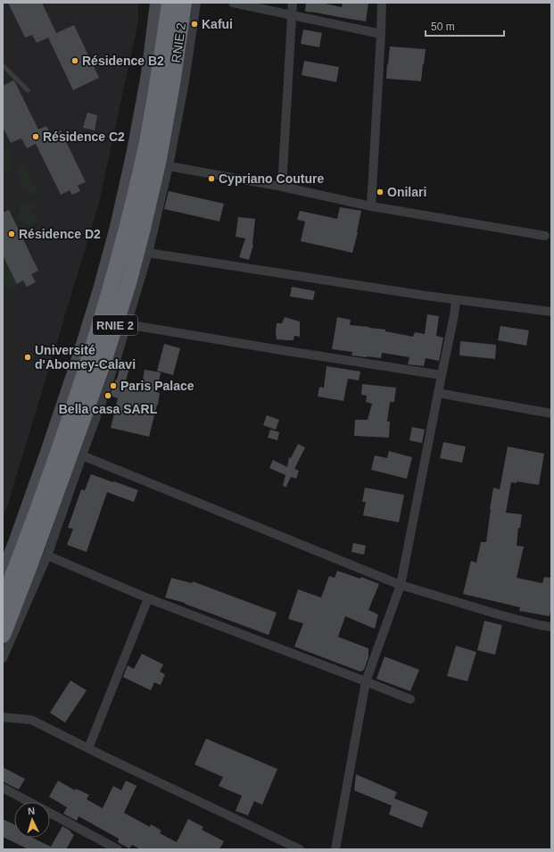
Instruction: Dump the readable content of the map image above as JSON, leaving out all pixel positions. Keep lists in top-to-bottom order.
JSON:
{
  "streets": {
    "highway": ["RNIE 2"]
  },
  "places": [
    "Kafui",
    "Résidence B2",
    "Résidence C2",
    "Cypriano Couture",
    "Onilari",
    "Résidence D2",
    "Université d'Abomey-Calavi",
    "Paris Palace",
    "Bella casa SARL"
  ],
  "scale_bar": "50 m",
  "north": "top"
}
